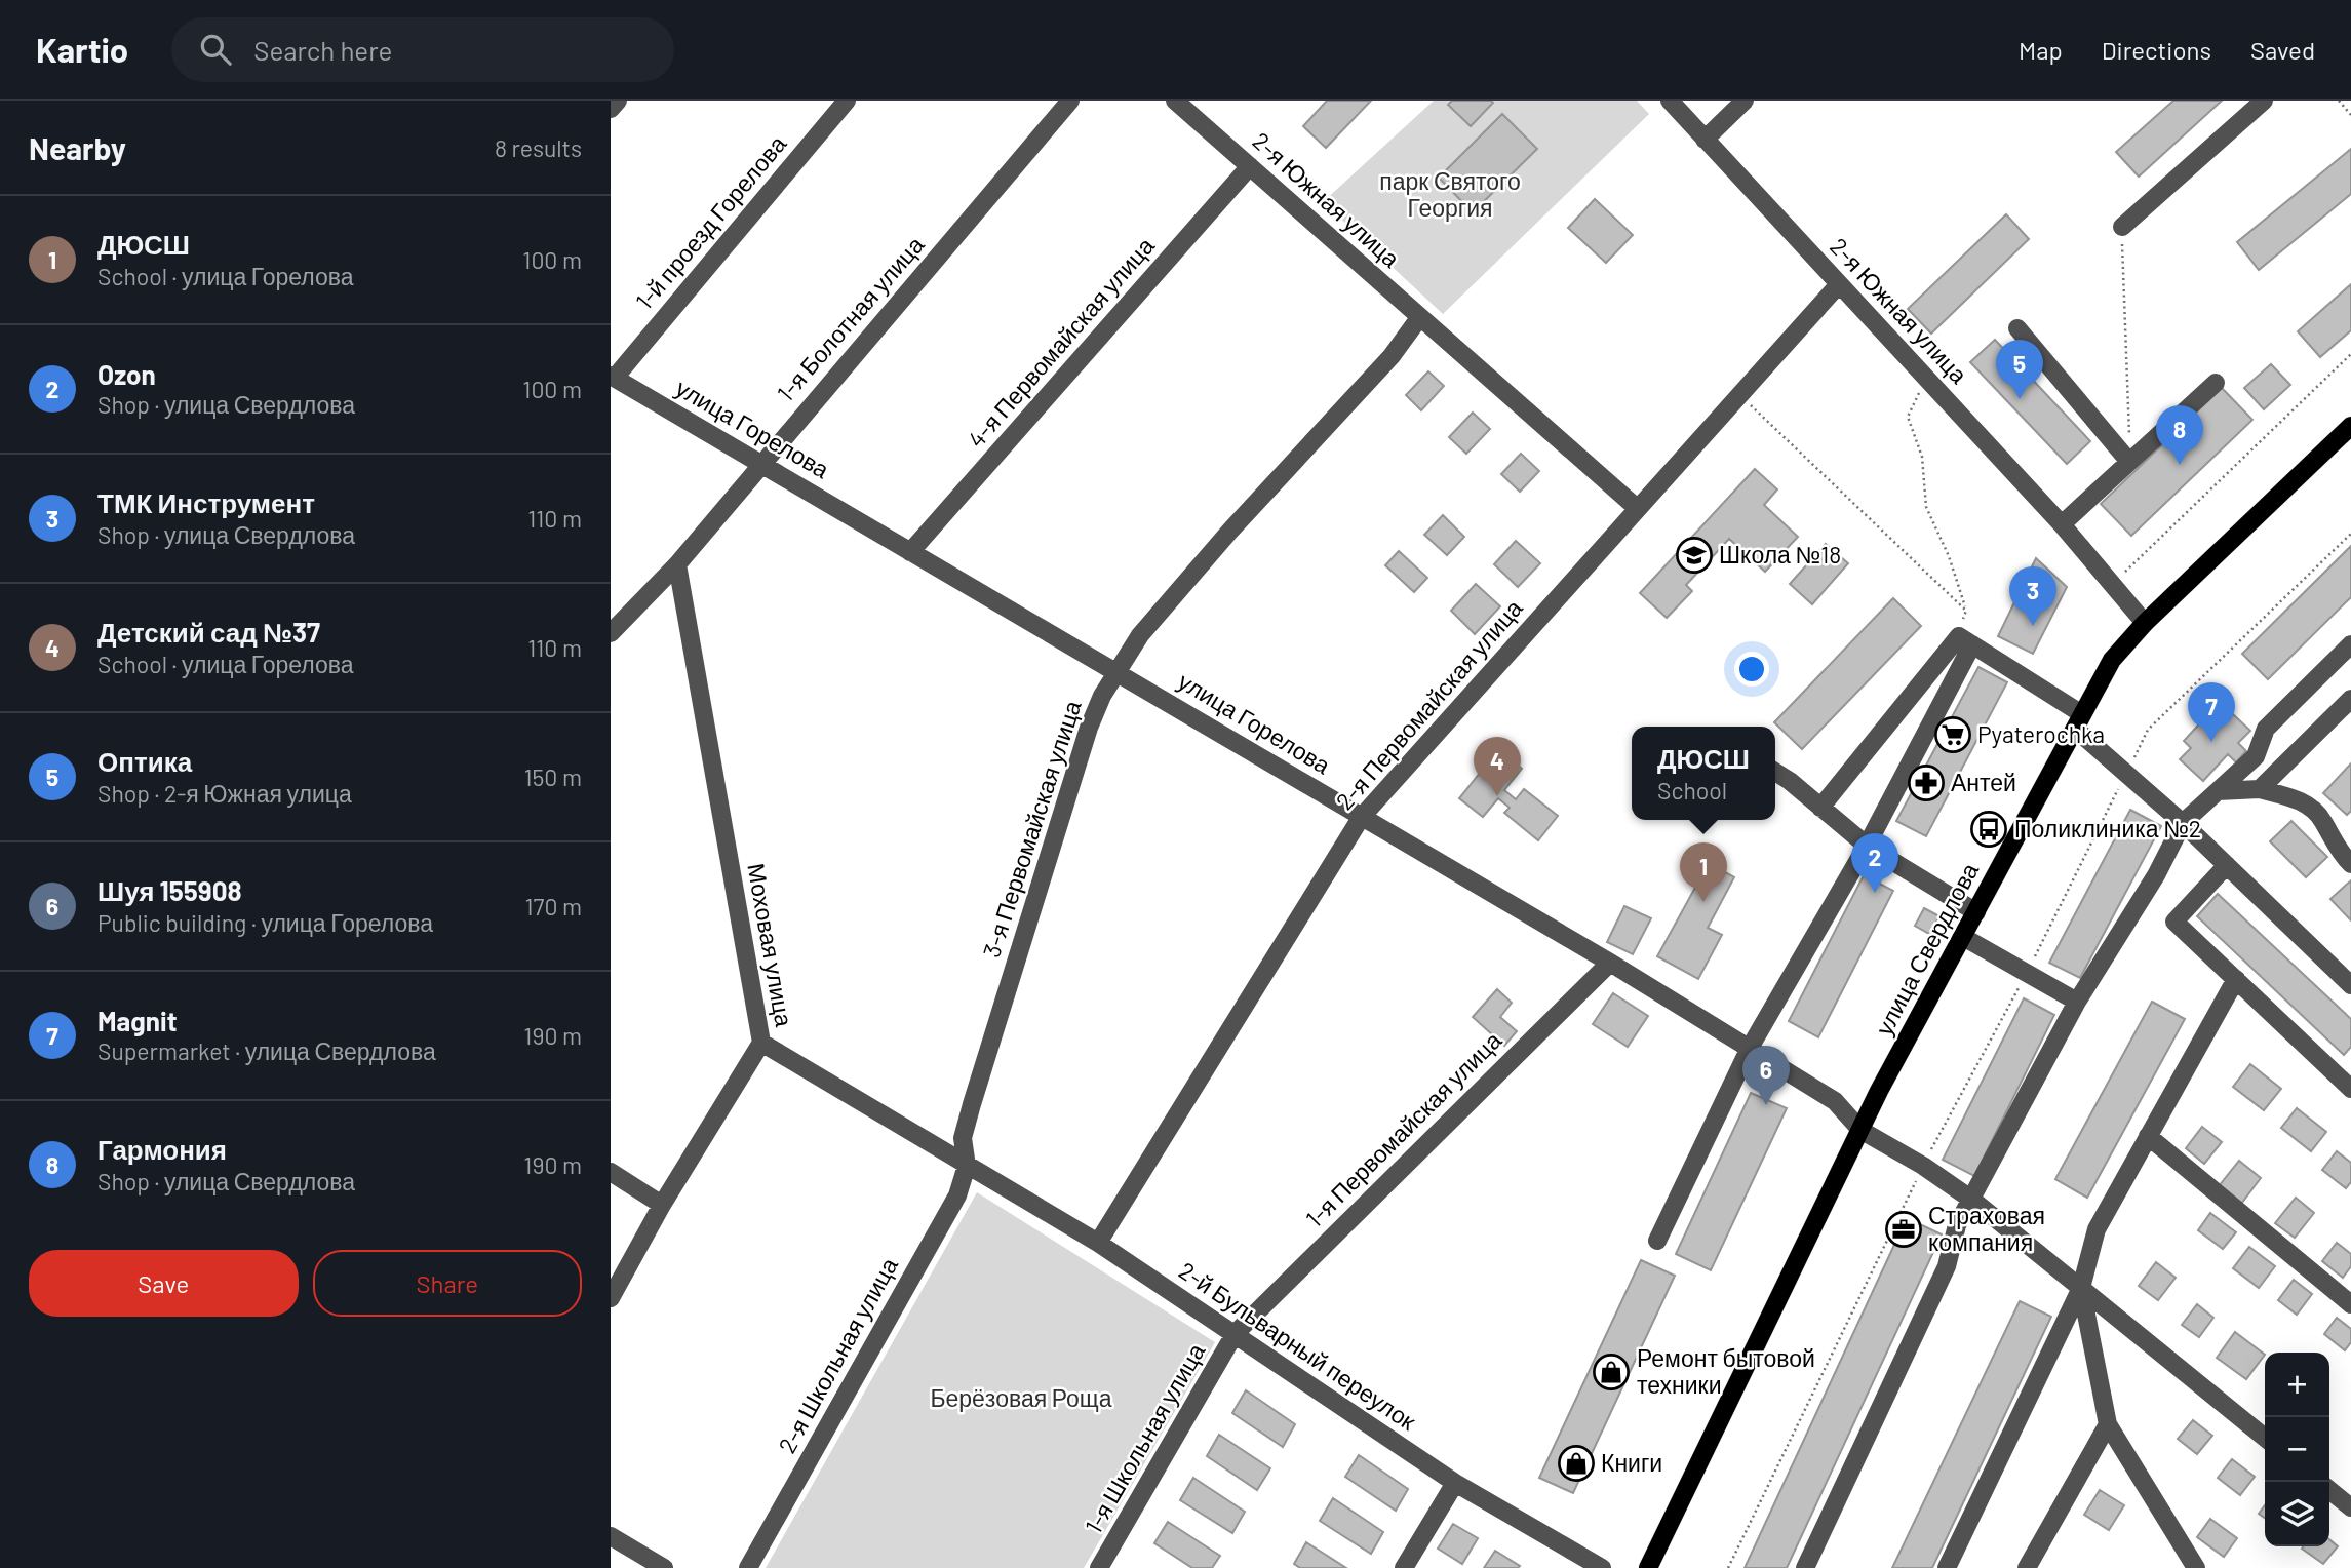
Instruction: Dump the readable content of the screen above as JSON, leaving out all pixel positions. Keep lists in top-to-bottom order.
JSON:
{
  "streets": {
    "main road": ["улица Свердлова"],
    "street": [
      "2-я Южная улица",
      "1-й проезд Горелова",
      "1-я Болотная улица",
      "4-я Первомайская улица",
      "улица Горелова",
      "2-я Первомайская улица",
      "3-я Первомайская улица",
      "Моховая улица",
      "1-я Первомайская улица",
      "2-й Бульварный переулок",
      "2-я Школьная улица",
      "1-я Школьная улица"
    ]
  },
  "crossings": [
    ["2-я Южная улица", "4-я Первомайская улица"],
    ["2-я Южная улица", "2-я Первомайская улица"],
    ["2-я Южная улица", "3-я Первомайская улица"],
    ["2-я Южная улица", "улица Свердлова"],
    ["1-й проезд Горелова", "улица Горелова"],
    ["1-я Болотная улица", "улица Горелова"],
    ["1-я Болотная улица", "Моховая улица"],
    ["4-я Первомайская улица", "улица Горелова"],
    ["улица Горелова", "2-я Первомайская улица"],
    ["улица Горелова", "3-я Первомайская улица"],
    ["улица Горелова", "улица Свердлова"],
    ["улица Горелова", "1-я Первомайская улица"],
    ["2-я Первомайская улица", "2-й Бульварный переулок"],
    ["3-я Первомайская улица", "2-й Бульварный переулок"],
    ["3-я Первомайская улица", "2-я Школьная улица"],
    ["Моховая улица", "2-й Бульварный переулок"],
    ["1-я Первомайская улица", "2-й Бульварный переулок"],
    ["1-я Первомайская улица", "1-я Школьная улица"],
    ["2-й Бульварный переулок", "2-я Школьная улица"],
    ["2-й Бульварный переулок", "1-я Школьная улица"]
  ],
  "parks": ["парк Святого Георгия", "Берёзовая Роща"],
  "places": {
    "school or university": ["Школа №18"],
    "supermarket": ["Pyaterochka"],
    "pharmacy": ["Антей"],
    "bus stop": ["Поликлиника №2"],
    "office": ["Страховая компания"],
    "shop": ["Ремонт бытовой техники", "Книги"]
  },
  "page": {
    "header": "Kartio",
    "search": "Search here",
    "nav": ["Map", "Directions", "Saved"],
    "heading": ["Nearby", "8 results"],
    "list": [
      {
        "mark": "1",
        "name": "ДЮСШ",
        "note": "School · улица Горелова",
        "value": "100 m"
      },
      {
        "mark": "2",
        "name": "Ozon",
        "note": "Shop · улица Свердлова",
        "value": "100 m"
      },
      {
        "mark": "3",
        "name": "ТМК Инструмент",
        "note": "Shop · улица Свердлова",
        "value": "110 m"
      },
      {
        "mark": "4",
        "name": "Детский сад №37",
        "note": "School · улица Горелова",
        "value": "110 m"
      },
      {
        "mark": "5",
        "name": "Оптика",
        "note": "Shop · 2-я Южная улица",
        "value": "150 m"
      },
      {
        "mark": "6",
        "name": "Шуя 155908",
        "note": "Public building · улица Горелова",
        "value": "170 m"
      },
      {
        "mark": "7",
        "name": "Magnit",
        "note": "Supermarket · улица Свердлова",
        "value": "190 m"
      },
      {
        "mark": "8",
        "name": "Гармония",
        "note": "Shop · улица Свердлова",
        "value": "190 m"
      }
    ],
    "pins": [
      "5",
      "8",
      "3",
      "7",
      "4",
      "2",
      "1",
      "6"
    ],
    "popup": ["ДЮСШ", "School"],
    "buttons": ["Save", "Share"],
    "map_buttons": ["+", "−"]
  }
}
